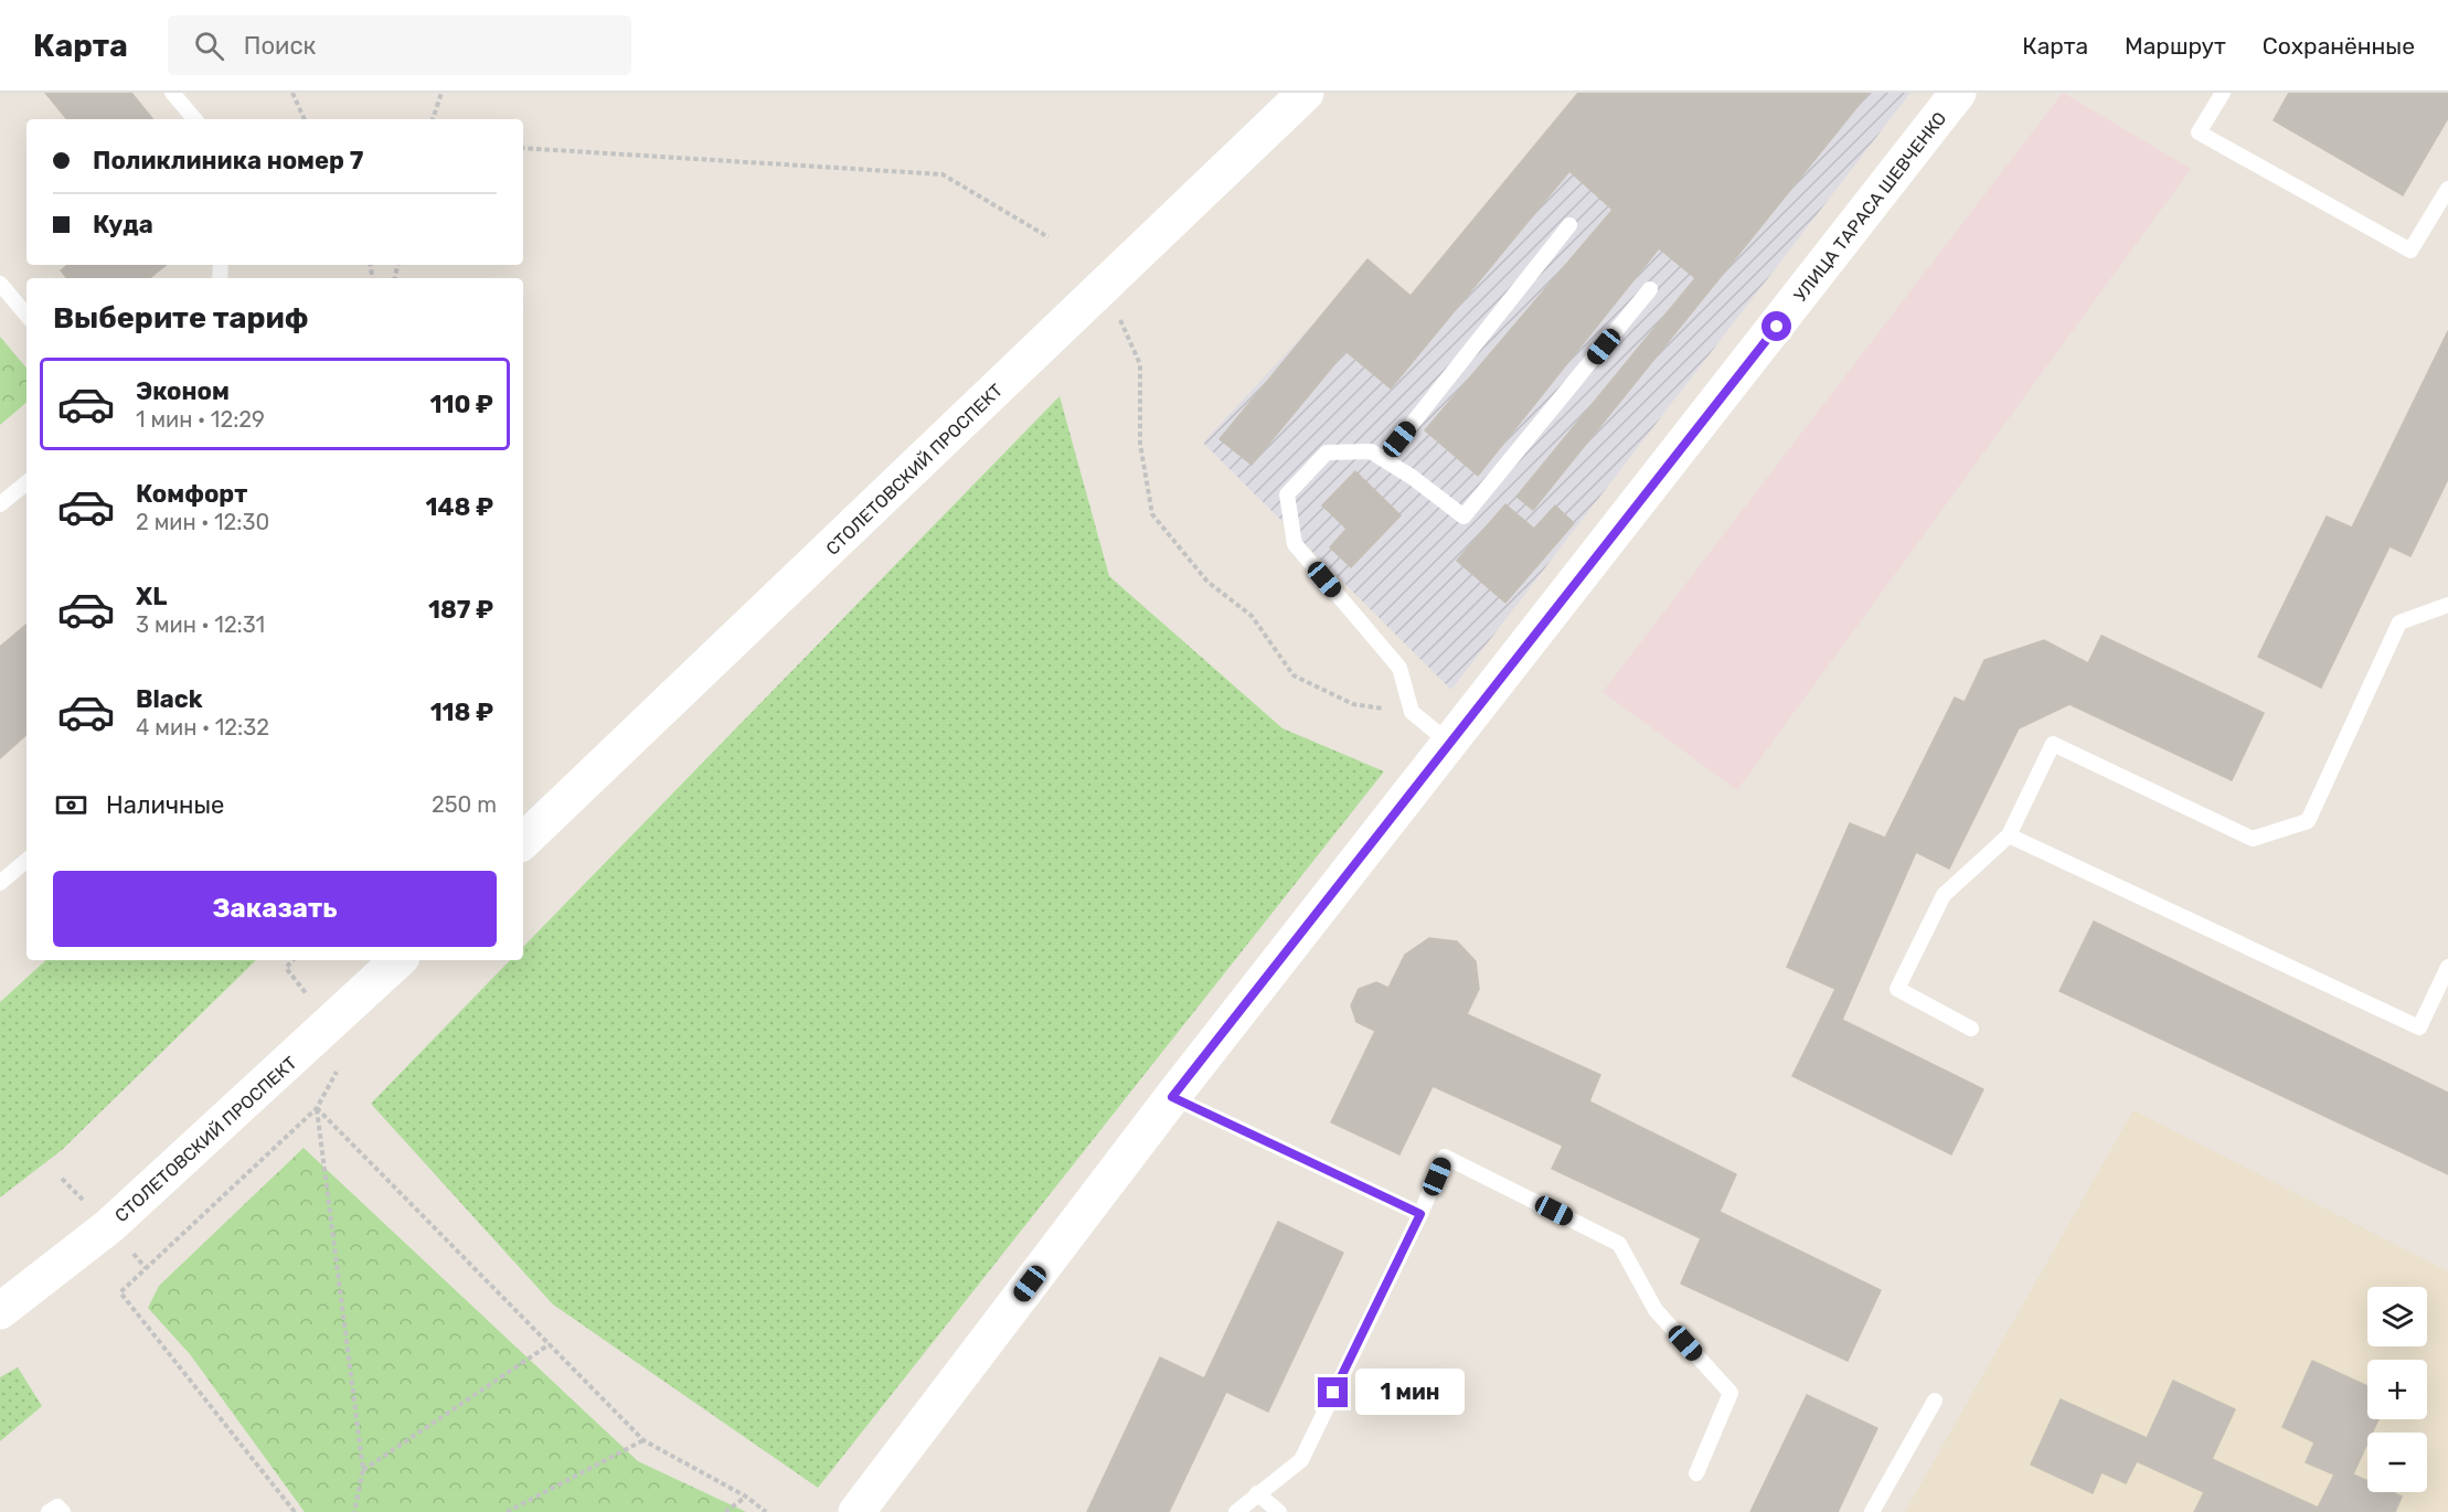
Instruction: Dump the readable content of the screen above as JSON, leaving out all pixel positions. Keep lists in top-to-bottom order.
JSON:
{
  "streets": {
    "street": ["УЛИЦА ТАРАСА ШЕВЧЕНКО", "СТОЛЕТОВСКИЙ ПРОСПЕКТ"]
  },
  "page": {
    "header": "Карта",
    "search": "Поиск",
    "nav": ["Карта", "Маршрут", "Сохранённые"],
    "banner": ["Поликлиника номер 7", "Куда"],
    "heading": "Выберите тариф",
    "list": [
      {
        "name": "Эконом",
        "note": "1 мин · 12:29",
        "value": "110 ₽"
      },
      {
        "name": "Комфорт",
        "note": "2 мин · 12:30",
        "value": "148 ₽"
      },
      {
        "name": "XL",
        "note": "3 мин · 12:31",
        "value": "187 ₽"
      },
      {
        "name": "Black",
        "note": "4 мин · 12:32",
        "value": "118 ₽"
      }
    ],
    "pay": ["Наличные", "250 m"],
    "buttons": "Заказать",
    "map_buttons": ["+", "−"],
    "bubble": "1 мин"
  }
}
